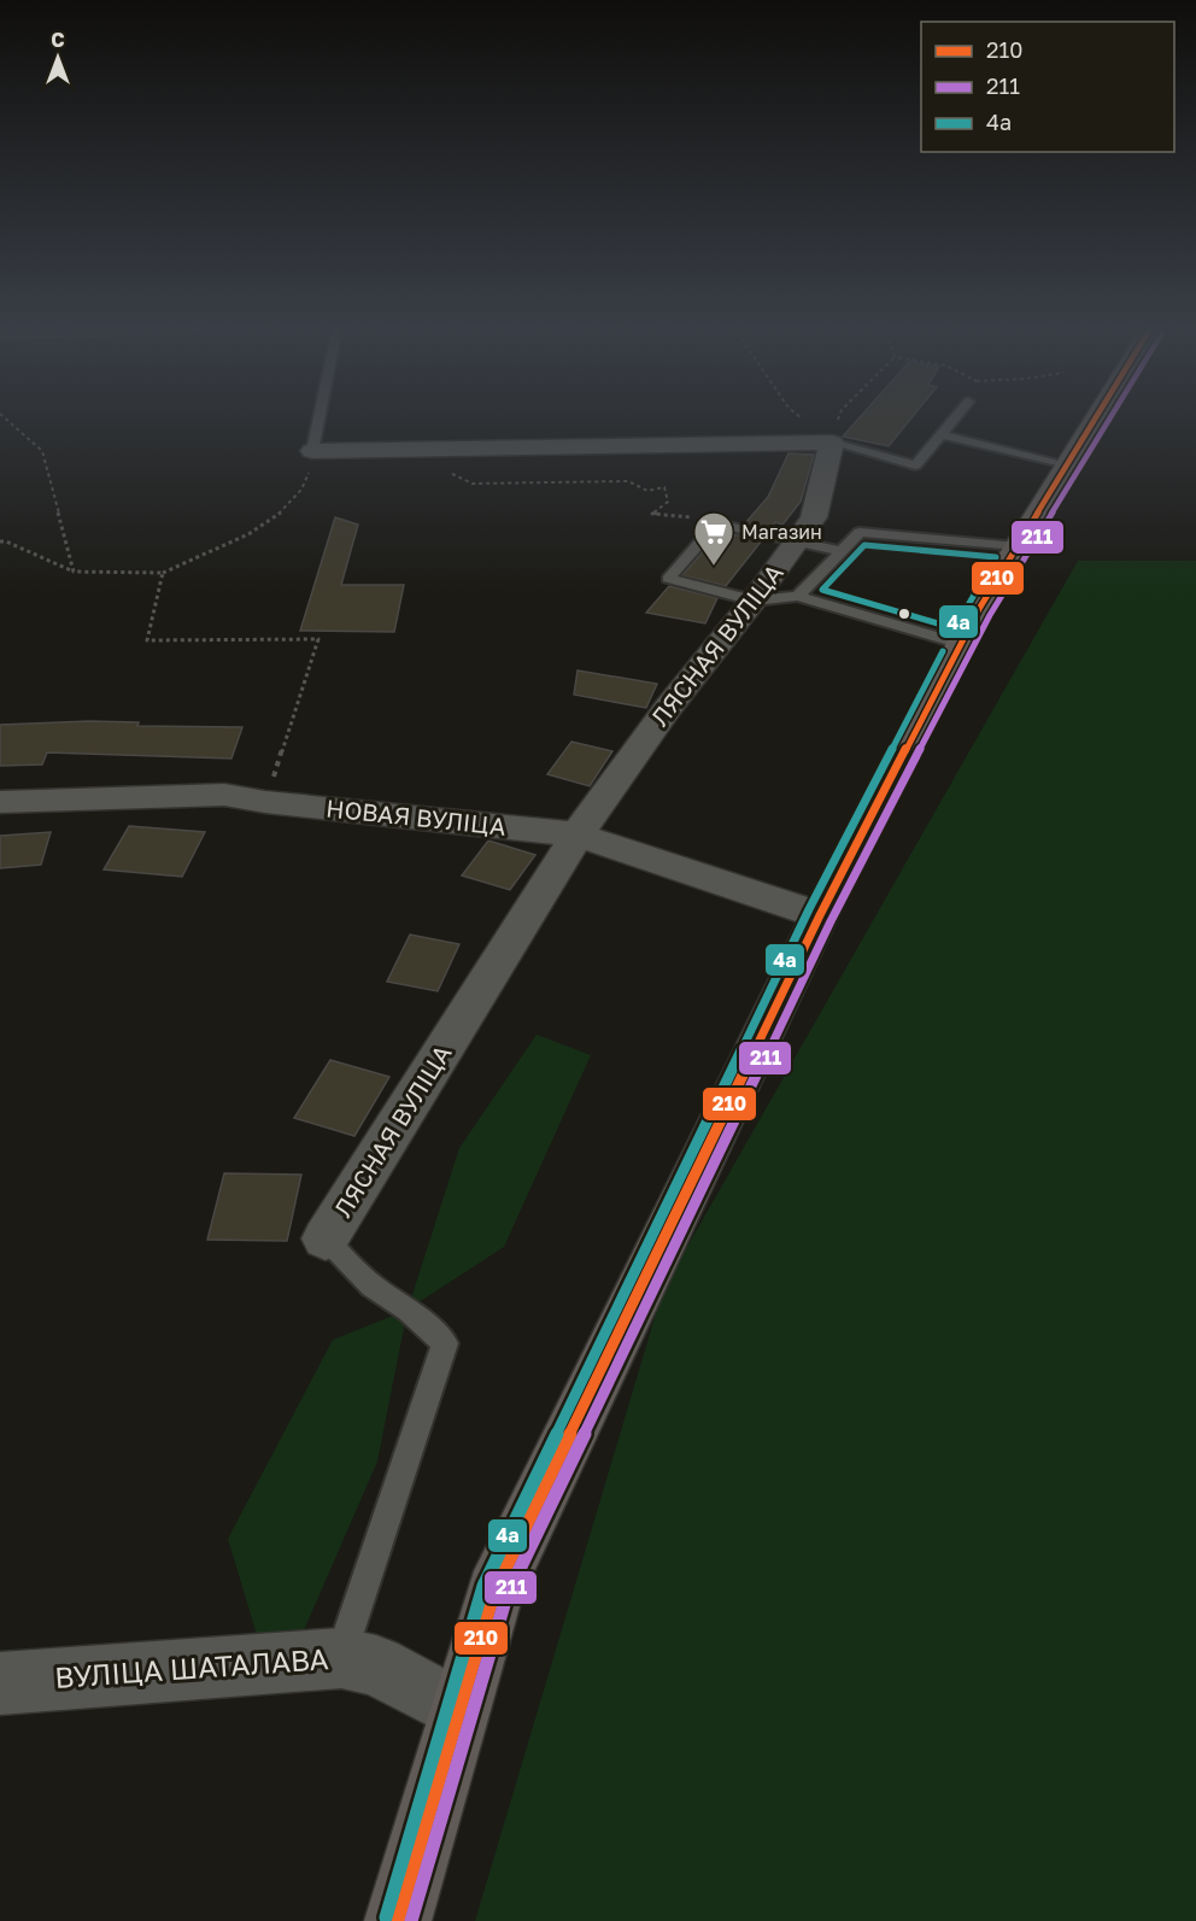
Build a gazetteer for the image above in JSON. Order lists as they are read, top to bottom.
{
  "streets": {
    "street": ["ЛЯСНАЯ ВУЛІЦА", "НОВАЯ ВУЛІЦА", "ВУЛІЦА ШАТАЛАВА"]
  },
  "crossings": [
    ["ЛЯСНАЯ ВУЛІЦА", "НОВАЯ ВУЛІЦА"]
  ],
  "places": {
    "supermarket": ["Магазин"]
  },
  "lines": ["transit line 210", "transit line 211", "transit line 4а"],
  "legend": ["210", "211", "4а"],
  "north": "top"
}
